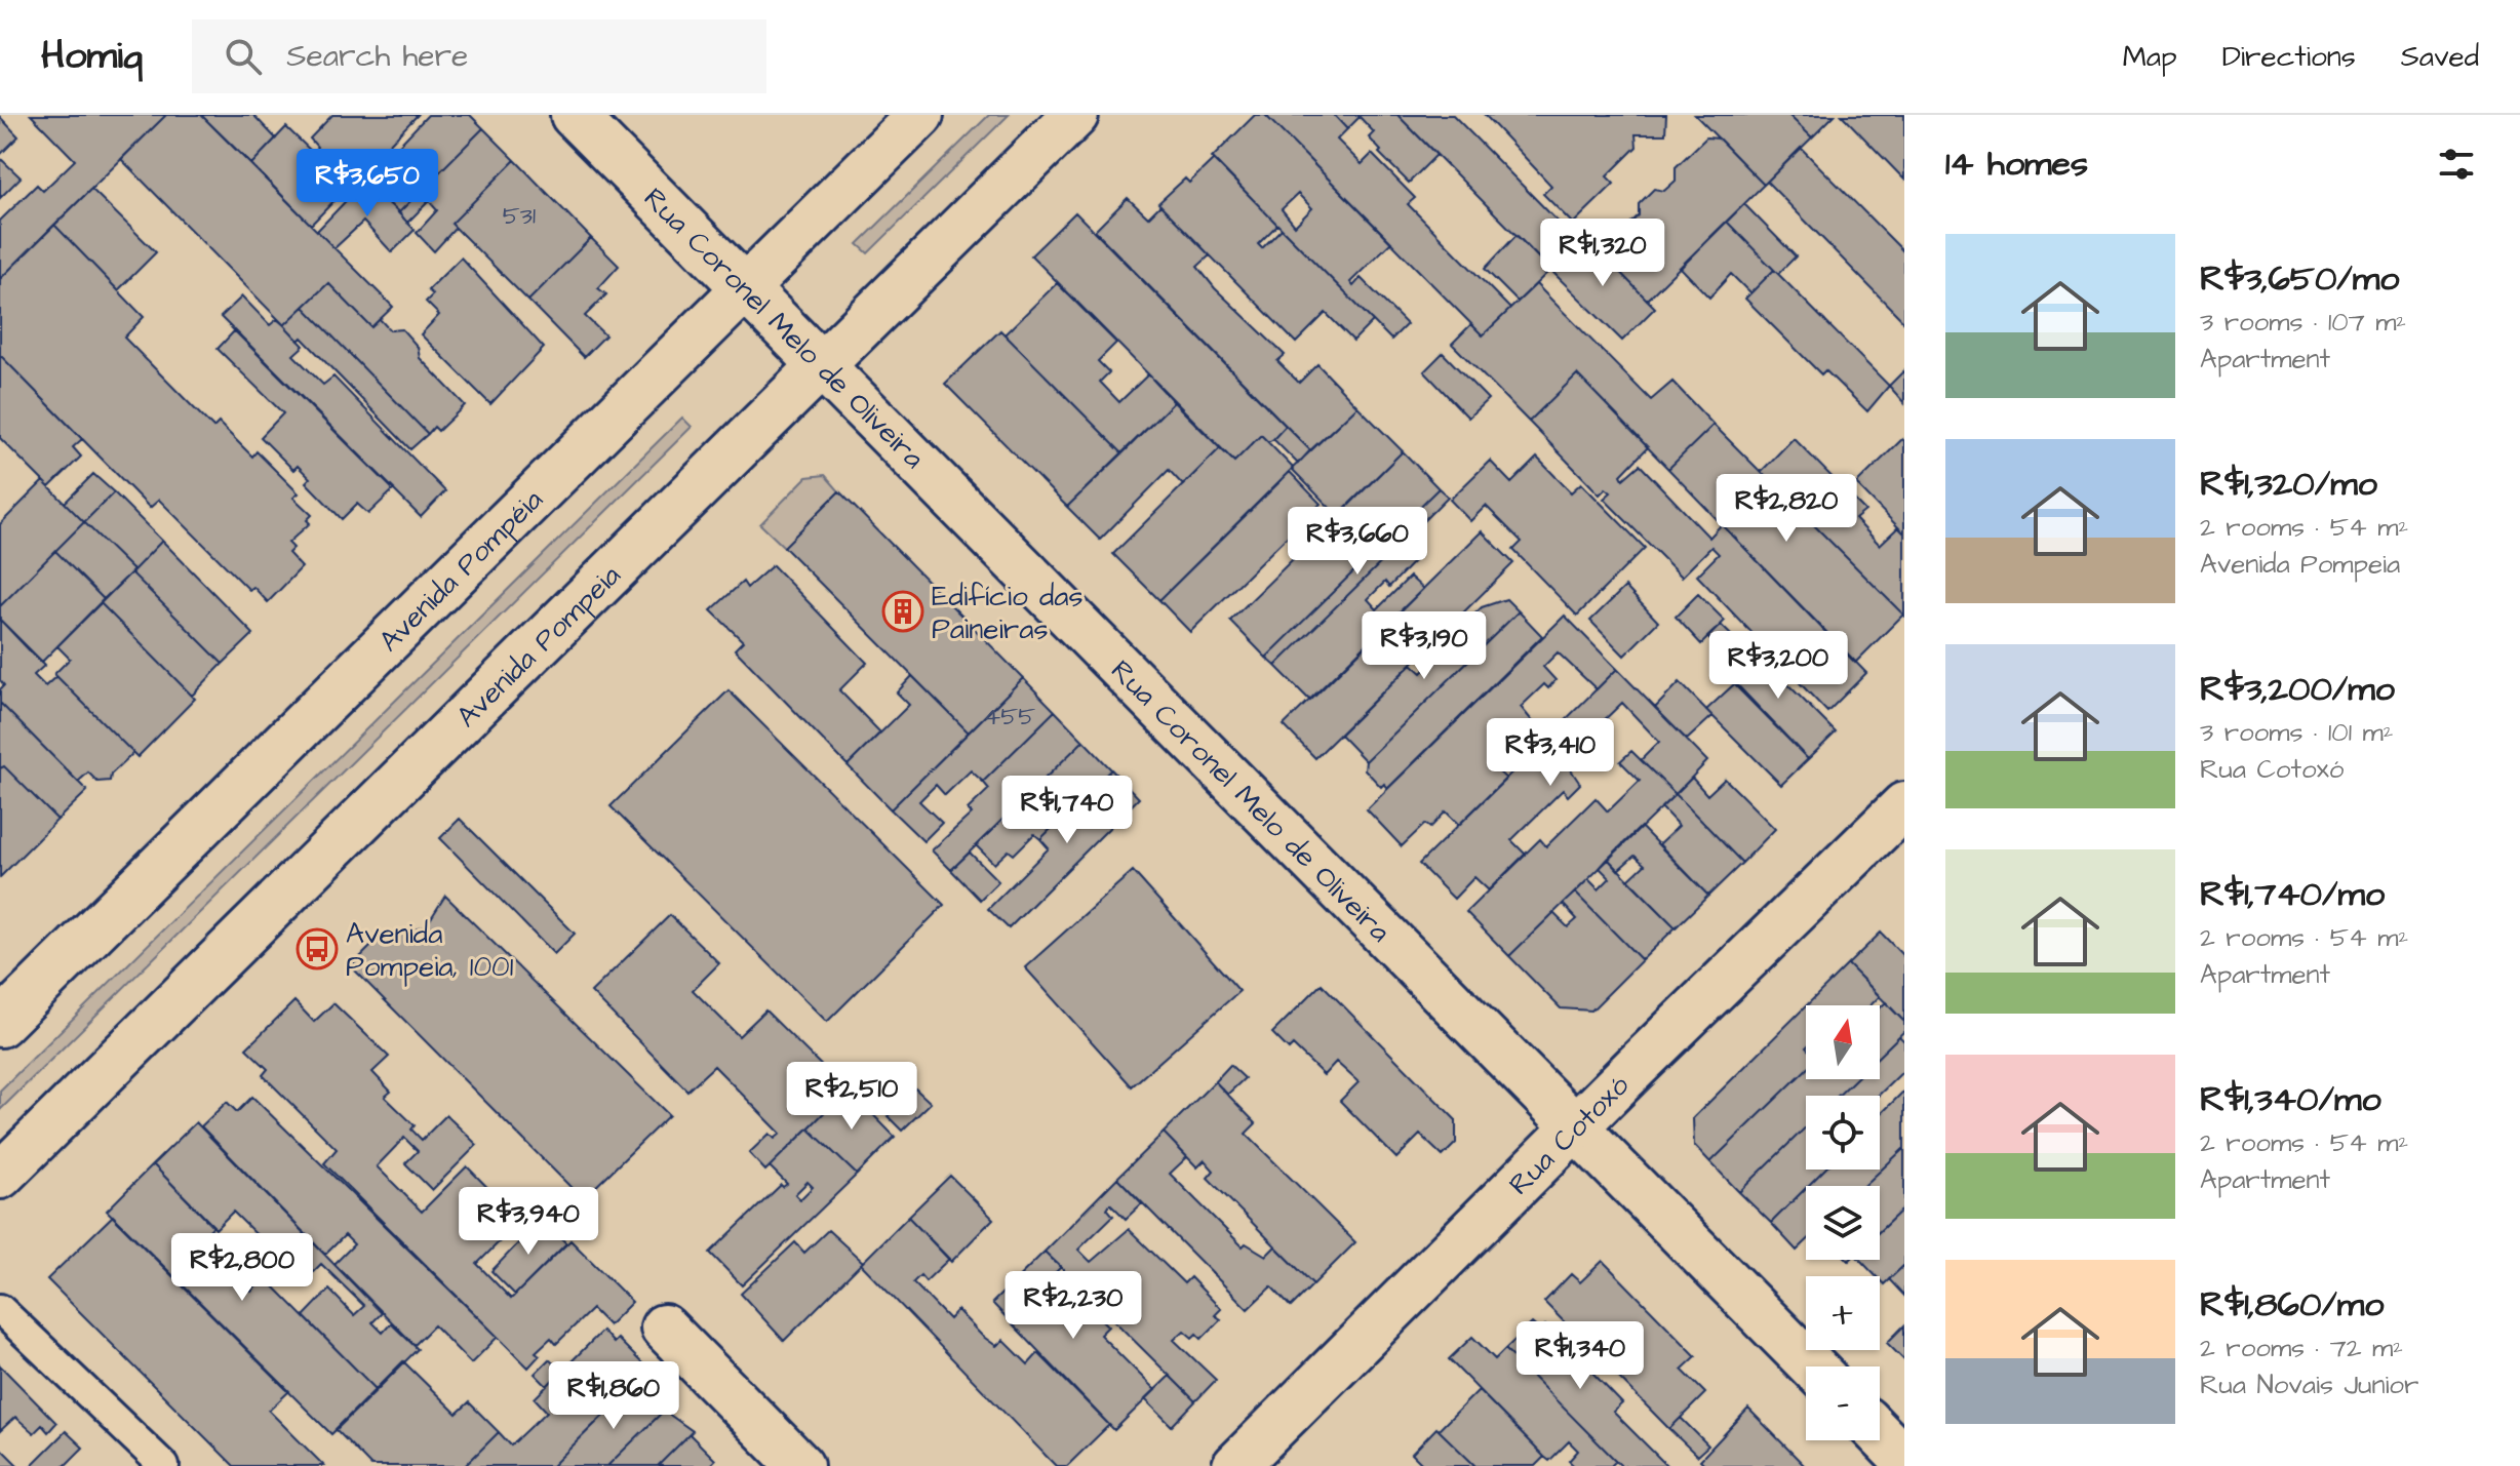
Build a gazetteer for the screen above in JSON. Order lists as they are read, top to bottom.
{
  "streets": {
    "street": [
      "Rua Coronel Melo de Oliveira",
      "Avenida Pompéia",
      "Avenida Pompeia",
      "Rua Cotoxó"
    ]
  },
  "crossings": [
    ["Rua Coronel Melo de Oliveira", "Avenida Pompéia"],
    ["Rua Coronel Melo de Oliveira", "Avenida Pompeia"],
    ["Rua Coronel Melo de Oliveira", "Rua Cotoxó"]
  ],
  "places": {
    "building": ["Edifício das Paineiras"],
    "bus stop": ["Avenida Pompeia, 1001"]
  },
  "house_numbers": ["531", "455"],
  "north": "top",
  "page": {
    "header": "Homiq",
    "search": "Search here",
    "nav": ["Map", "Directions", "Saved"],
    "heading": "14 homes",
    "price": [
      "R$3,650",
      "R$1,320",
      "R$2,820",
      "R$3,660",
      "R$3,190",
      "R$3,200",
      "R$3,410",
      "R$1,740",
      "R$2,510",
      "R$3,940",
      "R$2,800",
      "R$2,230",
      "R$1,340",
      "R$1,860"
    ],
    "list": [
      {
        "name": "R$3,650/mo",
        "note": "3 rooms · 107 m² · Apartment"
      },
      {
        "name": "R$1,320/mo",
        "note": "2 rooms · 54 m² · Avenida Pompeia"
      },
      {
        "name": "R$3,200/mo",
        "note": "3 rooms · 101 m² · Rua Cotoxó"
      },
      {
        "name": "R$1,740/mo",
        "note": "2 rooms · 54 m² · Apartment"
      },
      {
        "name": "R$1,340/mo",
        "note": "2 rooms · 54 m² · Apartment"
      },
      {
        "name": "R$1,860/mo",
        "note": "2 rooms · 72 m² · Rua Novais Junior"
      }
    ],
    "map_buttons": ["+", "−"]
  }
}
